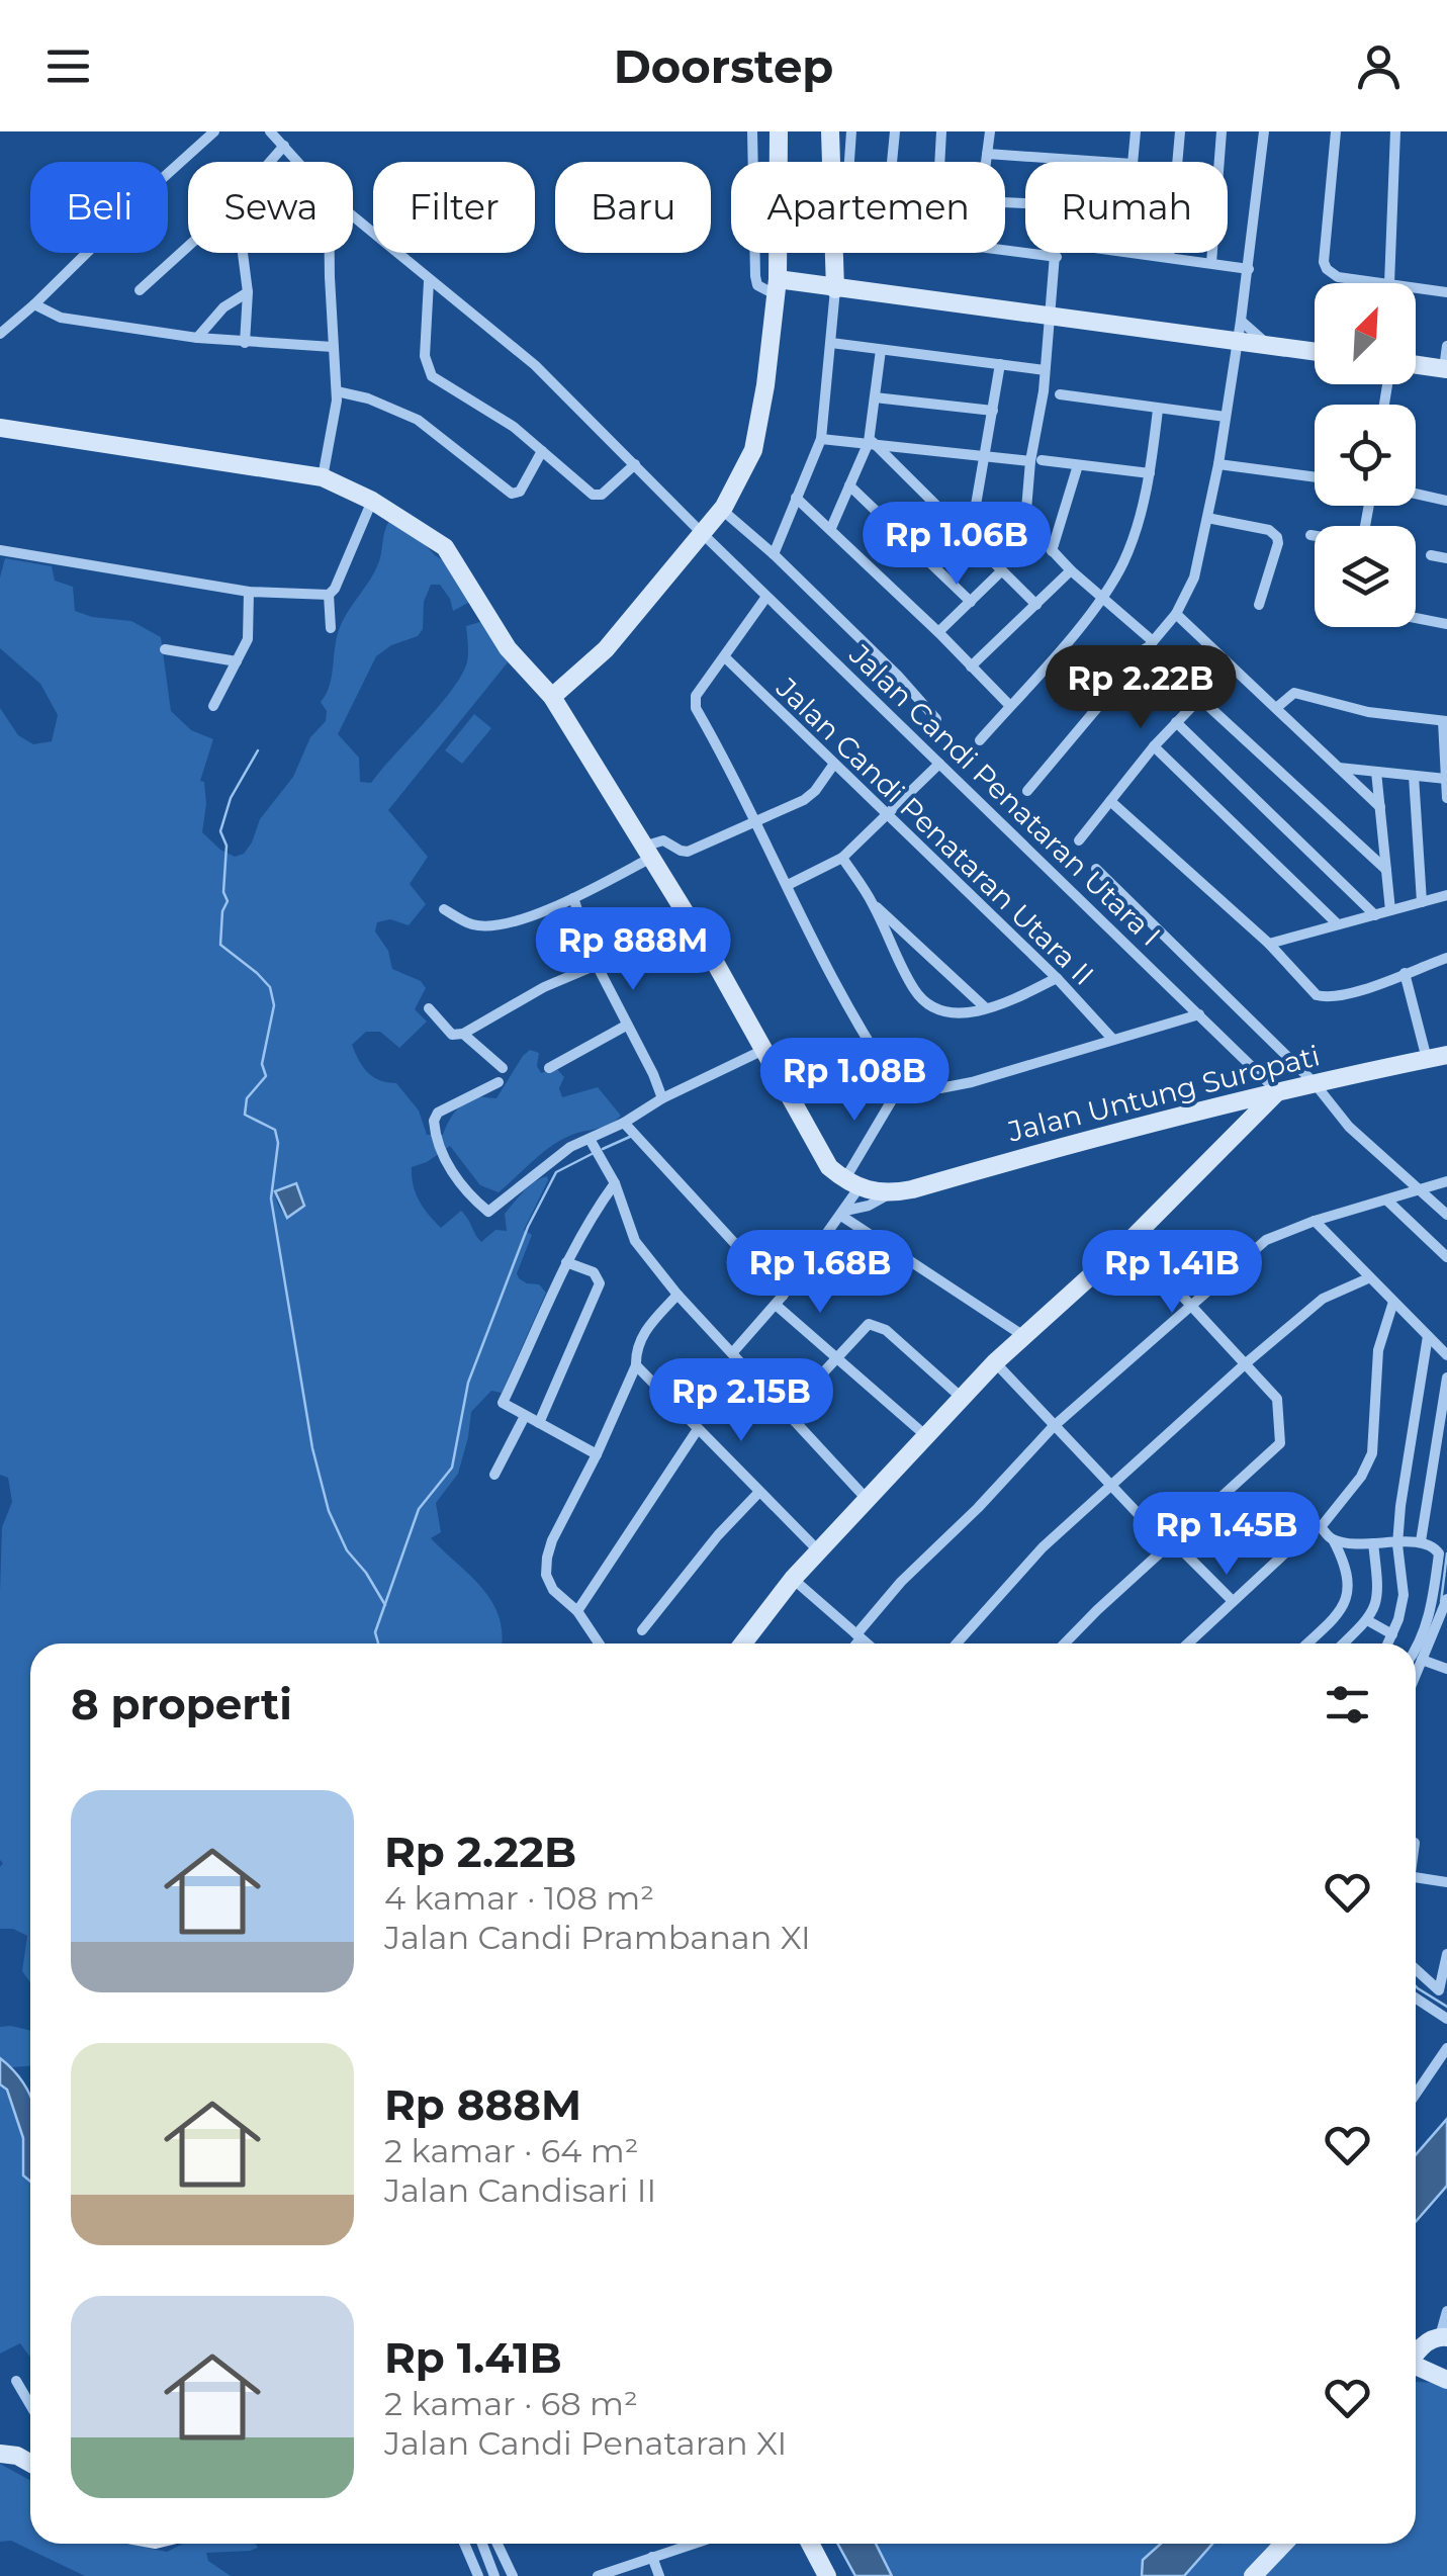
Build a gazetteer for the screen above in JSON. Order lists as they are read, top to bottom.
{
  "streets": {
    "main road": ["Jalan Untung Suropati"],
    "street": ["Jalan Candi Penataran Utara I", "Jalan Candi Penataran Utara II"]
  },
  "crossings": [
    ["Jalan Candi Penataran Utara I", "Jalan Untung Suropati"]
  ],
  "north": "top right",
  "page": {
    "header": "Doorstep",
    "chip": [
      "Beli",
      "Sewa",
      "Filter",
      "Baru",
      "Apartemen",
      "Rumah"
    ],
    "price": [
      "Rp 1.06B",
      "Rp 2.22B",
      "Rp 888M",
      "Rp 1.08B",
      "Rp 1.68B",
      "Rp 1.41B",
      "Rp 2.15B",
      "Rp 1.45B"
    ],
    "heading": "8 properti",
    "list": [
      {
        "name": "Rp 2.22B",
        "note": "4 kamar · 108 m² · Jalan Candi Prambanan XI"
      },
      {
        "name": "Rp 888M",
        "note": "2 kamar · 64 m² · Jalan Candisari II"
      },
      {
        "name": "Rp 1.41B",
        "note": "2 kamar · 68 m² · Jalan Candi Penataran XI"
      }
    ]
  }
}
